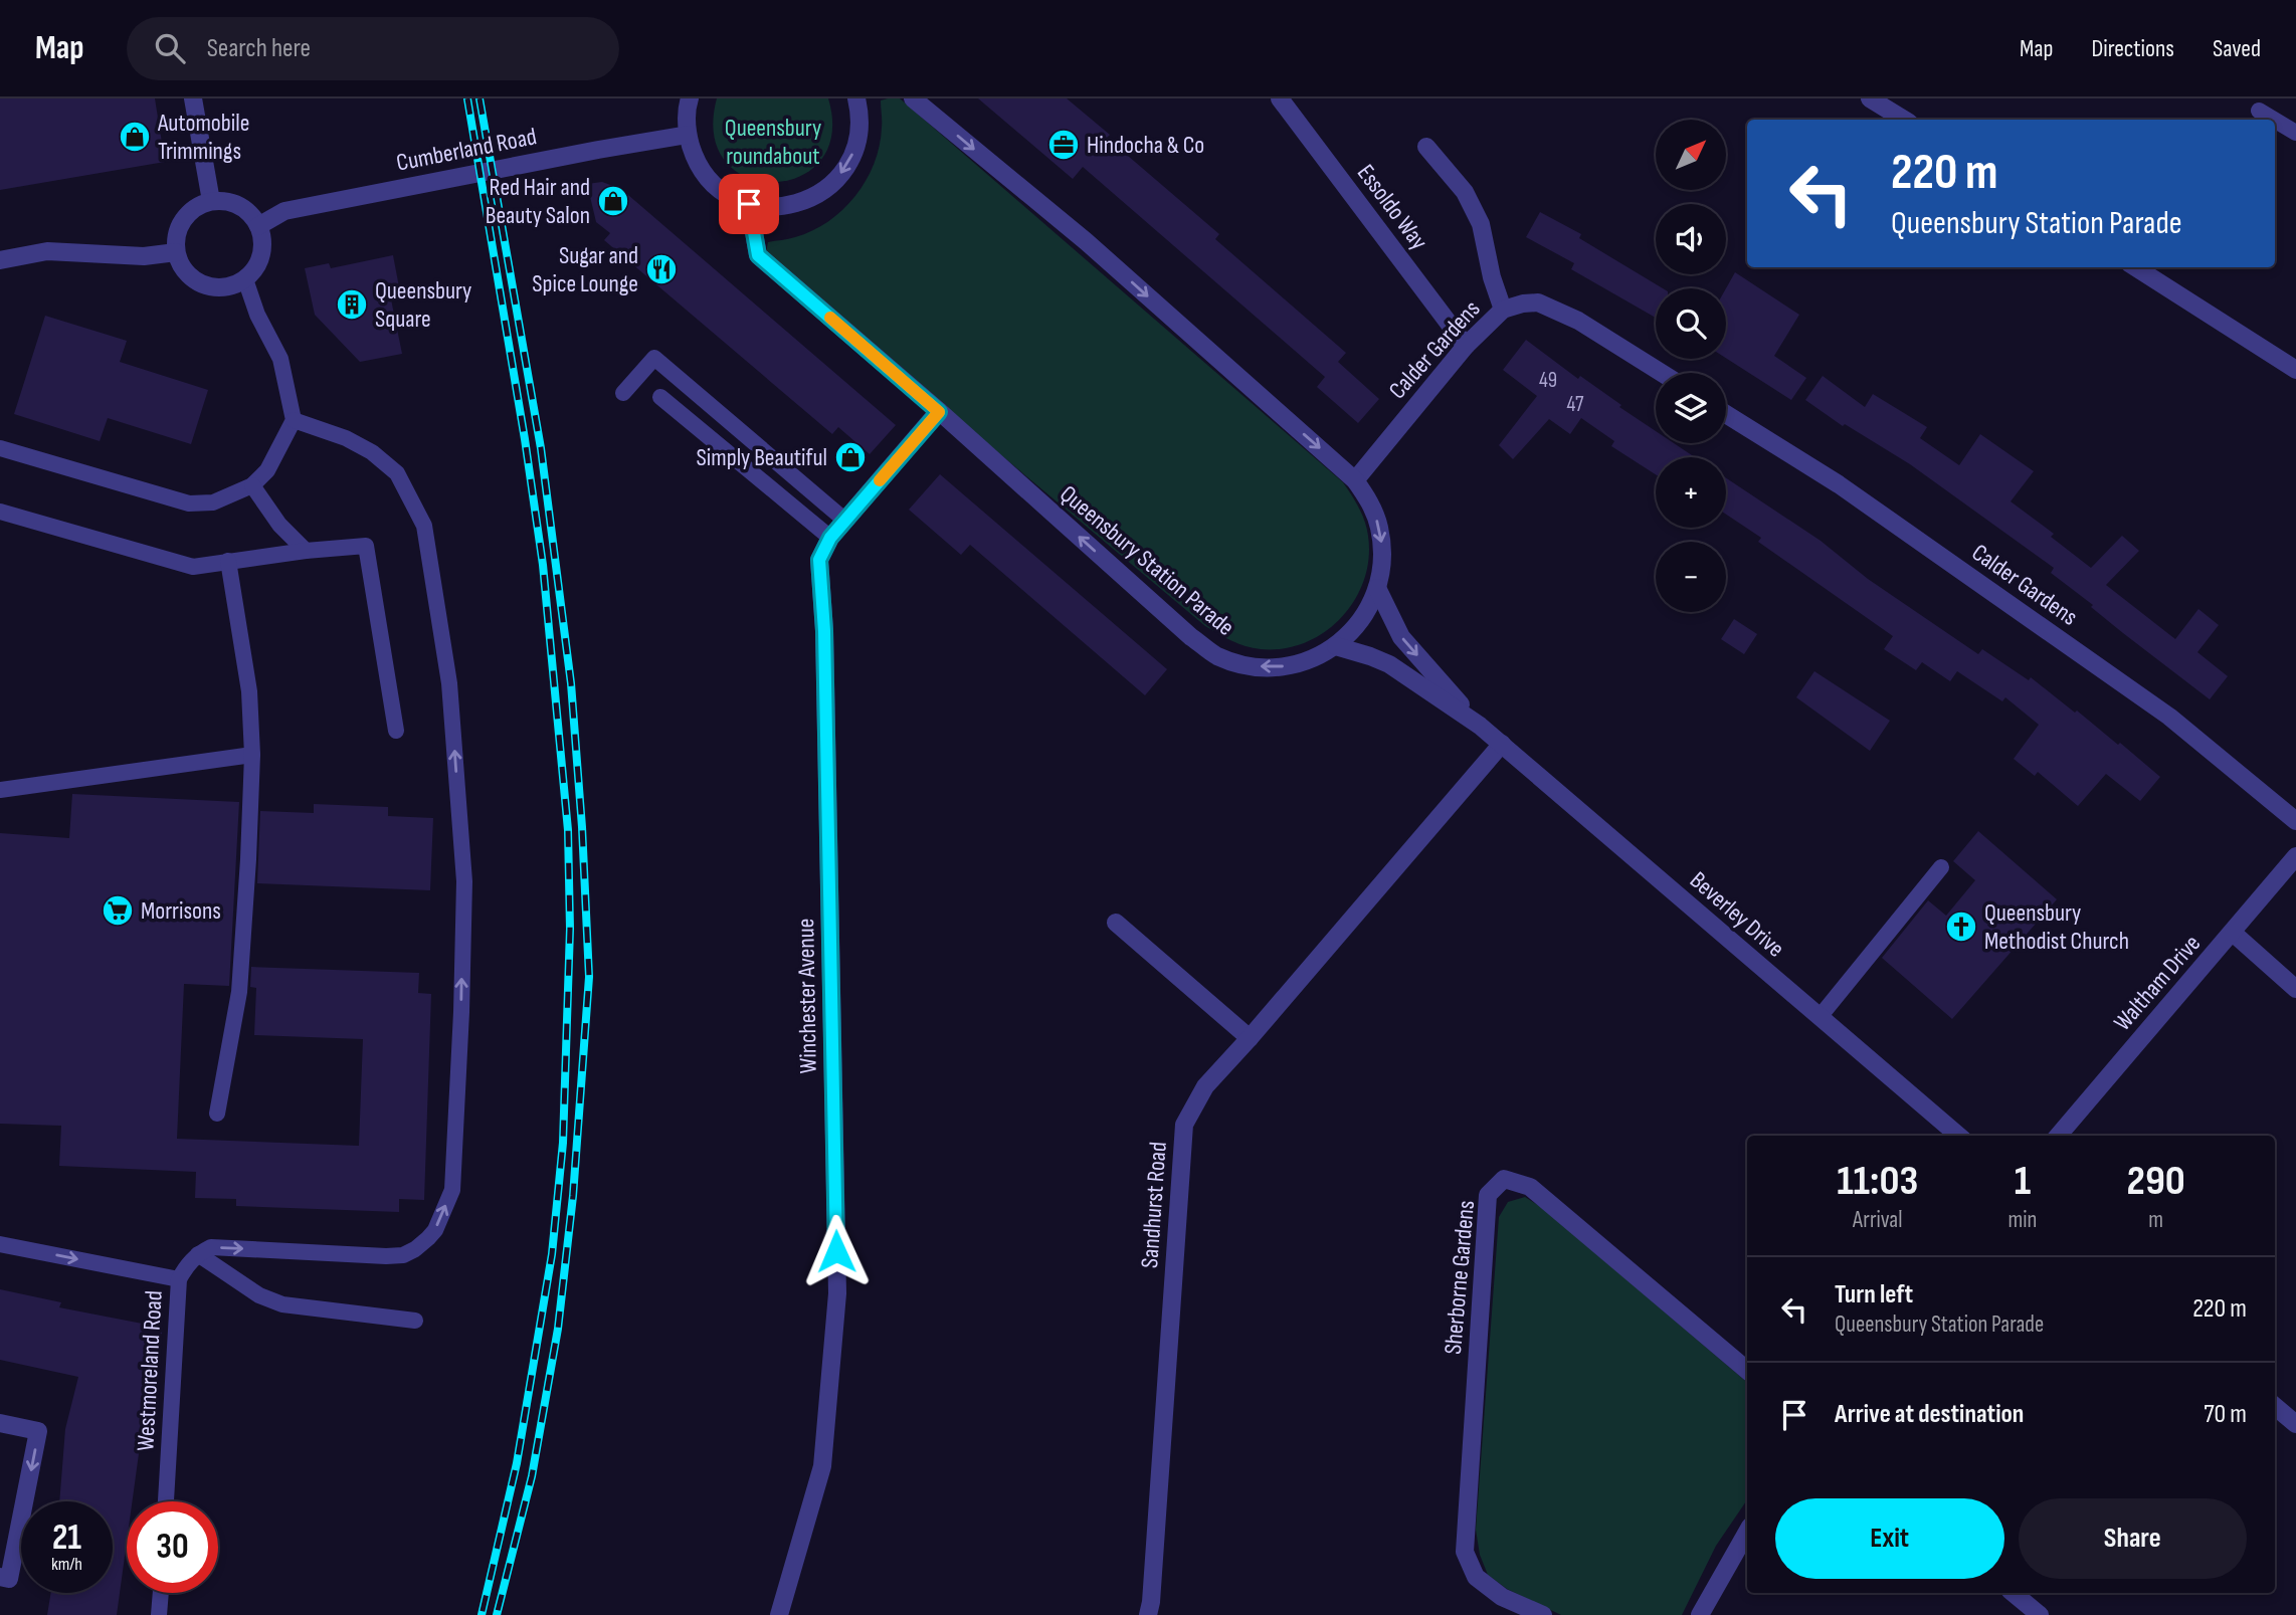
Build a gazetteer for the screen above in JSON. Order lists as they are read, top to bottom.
{
  "streets": {
    "street": [
      "Cumberland Road",
      "Essoldo Way",
      "Calder Gardens",
      "Queensbury Station Parade",
      "Beverley Drive",
      "Waltham Drive",
      "Winchester Avenue",
      "Sandhurst Road",
      "Sherborne Gardens"
    ],
    "lane": ["Westmoreland Road"]
  },
  "crossings": [
    ["Essoldo Way", "Calder Gardens"],
    ["Calder Gardens", "Queensbury Station Parade"],
    ["Queensbury Station Parade", "Beverley Drive"],
    ["Queensbury Station Parade", "Winchester Avenue"],
    ["Beverley Drive", "Sandhurst Road"]
  ],
  "one_way": ["Westmoreland Road"],
  "parks": ["Queensbury roundabout"],
  "places": {
    "shop": ["Automobile Trimmings", "Red Hair and Beauty Salon", "Simply Beautiful"],
    "office": ["Hindocha & Co"],
    "restaurant": ["Sugar and Spice Lounge"],
    "building": ["Queensbury Square"],
    "supermarket": ["Morrisons"],
    "church": ["Queensbury Methodist Church"]
  },
  "house_numbers": ["49", "47"],
  "north": "top right",
  "page": {
    "header": "Map",
    "search": "Search here",
    "nav": ["Map", "Directions", "Saved"],
    "map_buttons": ["+", "−"],
    "turn": ["220 m", "Queensbury Station Parade"],
    "eta": [
      "11:03",
      "Arrival",
      "1",
      "min",
      "290",
      "m"
    ],
    "list": [
      {
        "name": "Turn left",
        "note": "Queensbury Station Parade",
        "value": "220 m"
      },
      {
        "name": "Arrive at destination",
        "value": "70 m"
      }
    ],
    "buttons": ["Exit", "Share"],
    "speed": "21 km/h",
    "limit": "30"
  }
}
